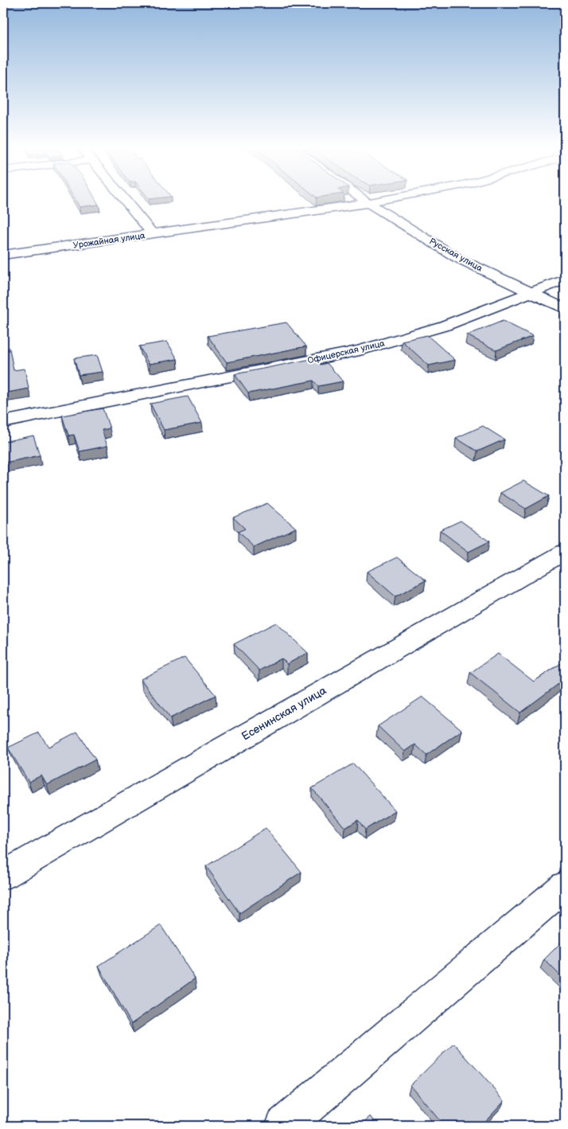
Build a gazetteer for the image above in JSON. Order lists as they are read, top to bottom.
{
  "streets": {
    "street": [
      "Урожайная улица",
      "Русская улица",
      "Офицерская улица",
      "Есенинская улица"
    ]
  },
  "crossings": [
    ["Урожайная улица", "Русская улица"],
    ["Русская улица", "Офицерская улица"]
  ]
}
